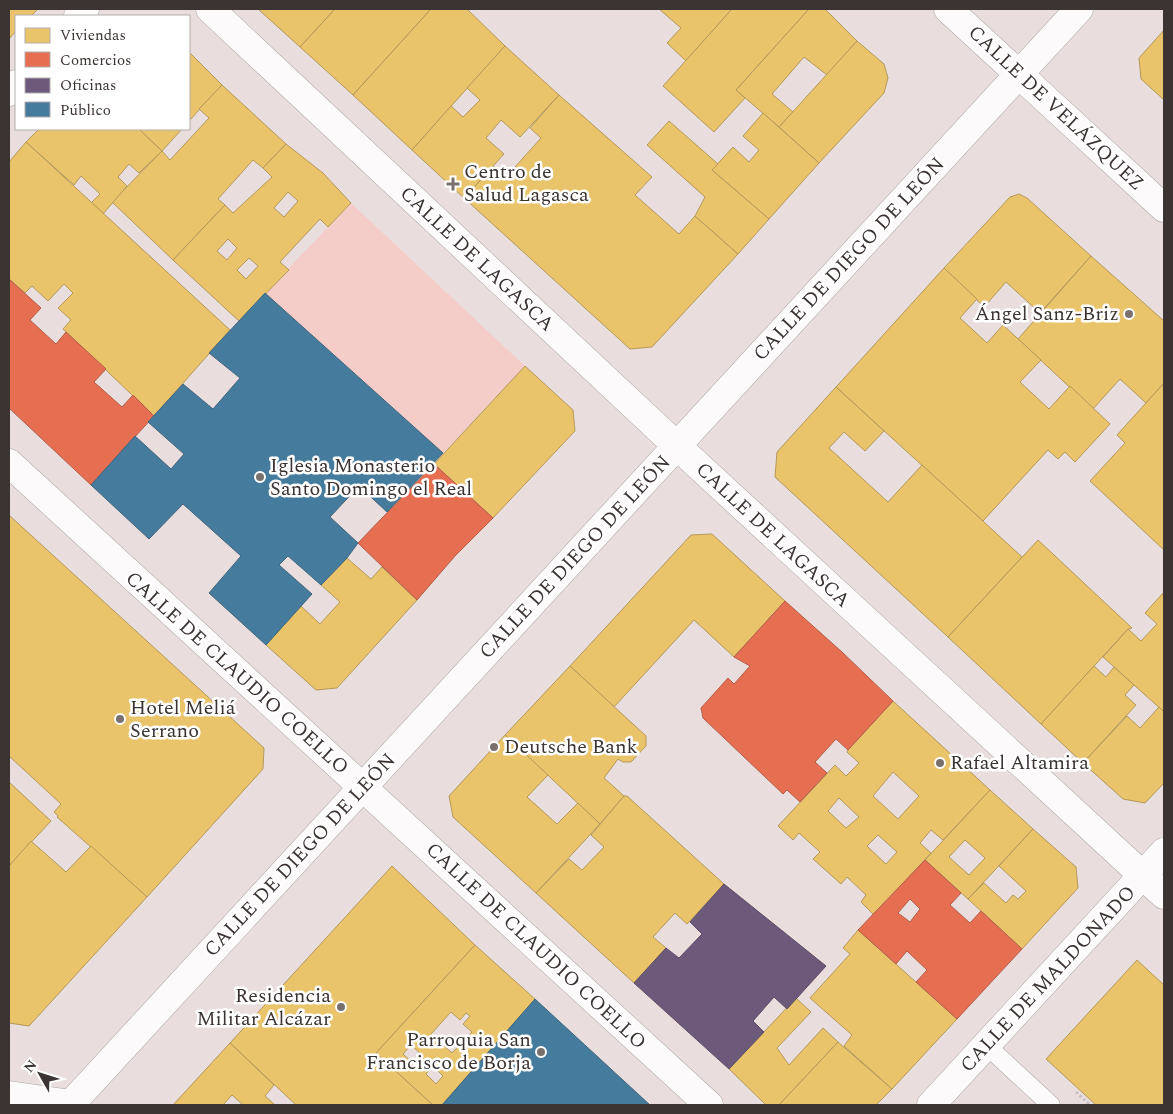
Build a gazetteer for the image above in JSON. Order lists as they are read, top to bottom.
{
  "streets": {
    "street": [
      "CALLE DE VELÁZQUEZ",
      "CALLE DE LAGASCA",
      "CALLE DE DIEGO DE LEÓN",
      "CALLE DE CLAUDIO COELLO",
      "CALLE DE MALDONADO"
    ]
  },
  "crossings": [
    ["CALLE DE VELÁZQUEZ", "CALLE DE DIEGO DE LEÓN"],
    ["CALLE DE LAGASCA", "CALLE DE DIEGO DE LEÓN"],
    ["CALLE DE LAGASCA", "CALLE DE MALDONADO"],
    ["CALLE DE DIEGO DE LEÓN", "CALLE DE CLAUDIO COELLO"]
  ],
  "places": {
    "health": ["Centro de Salud Lagasca"],
    "other": [
      "Ángel Sanz-Briz",
      "Iglesia Monasterio Santo Domingo el Real",
      "Hotel Meliá Serrano",
      "Deutsche Bank",
      "Rafael Altamira",
      "Residencia Militar Alcázar",
      "Parroquia San Francisco de Borja"
    ]
  },
  "legend": [
    "Viviendas",
    "Comercios",
    "Oficinas",
    "Público"
  ],
  "north": "top left"
}
